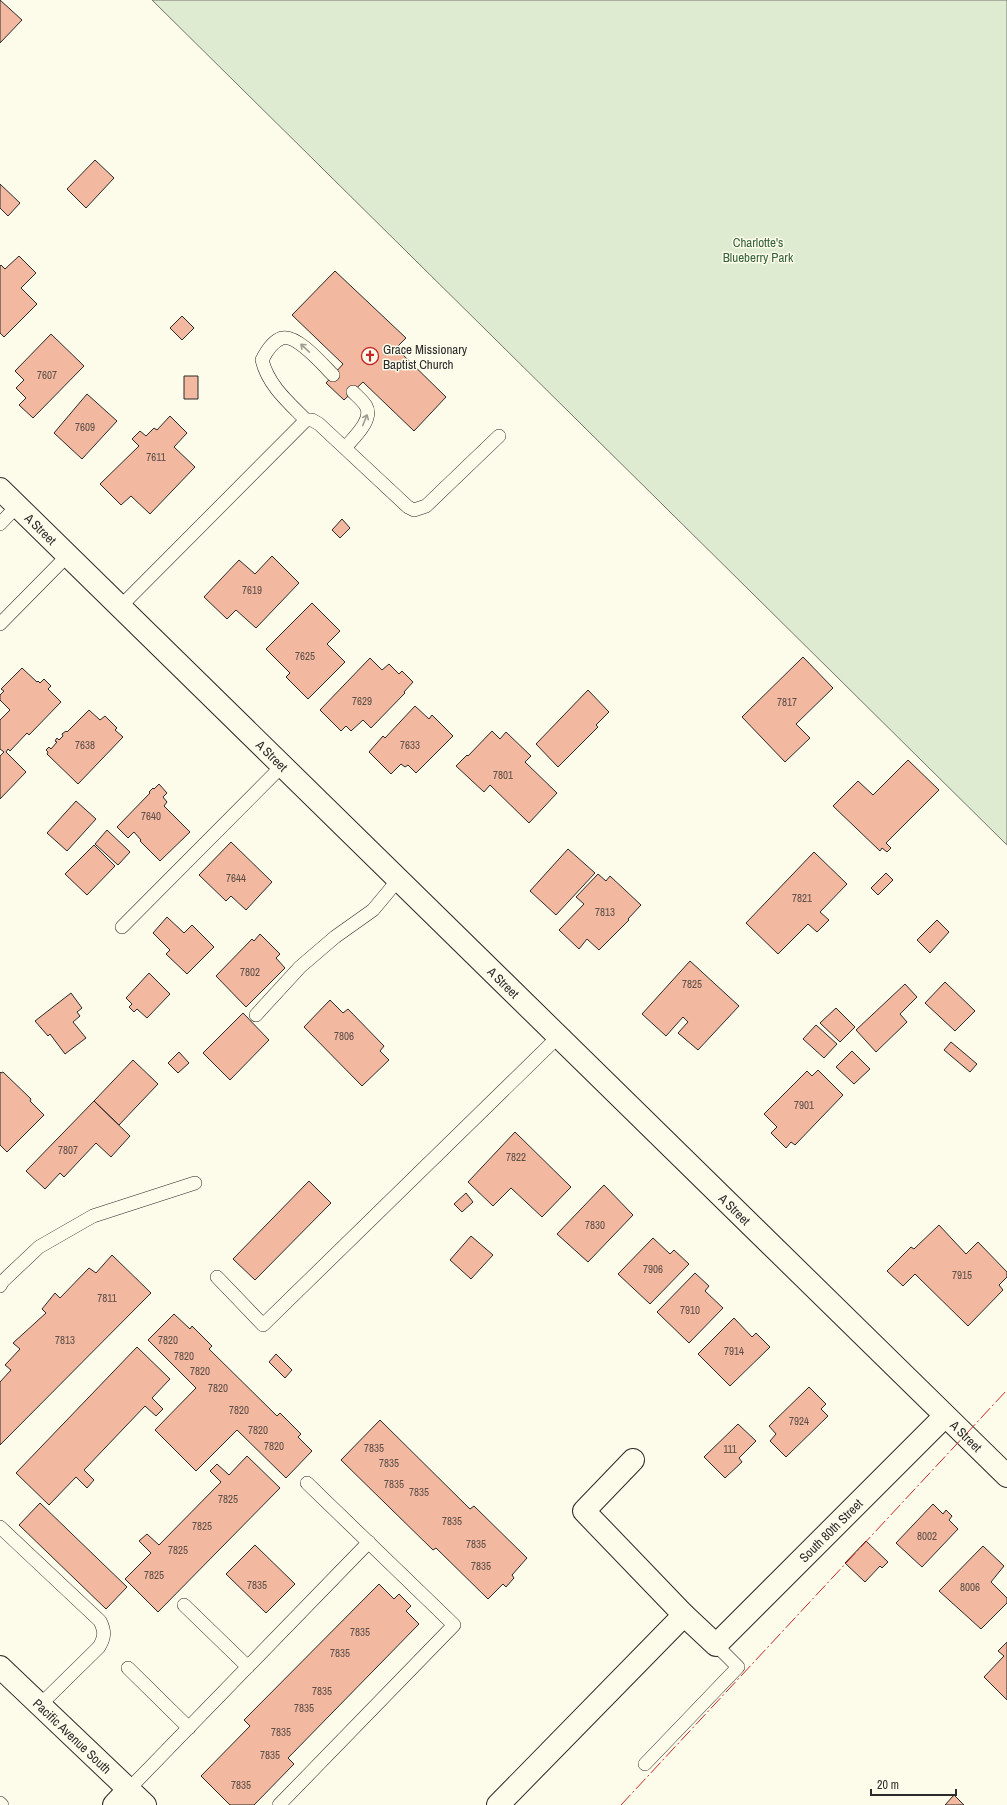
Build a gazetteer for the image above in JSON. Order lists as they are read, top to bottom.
{
  "streets": {
    "street": ["A Street", "South 80th Street", "Pacific Avenue South"]
  },
  "crossings": [
    ["A Street", "South 80th Street"]
  ],
  "parks": ["Charlotte's Blueberry Park"],
  "places": {
    "church": ["Grace Missionary Baptist Church"]
  },
  "house_numbers": [
    "7607",
    "7609",
    "7611",
    "7619",
    "7625",
    "7629",
    "7817",
    "7638",
    "7633",
    "7801",
    "7640",
    "7644",
    "7821",
    "7813",
    "7802",
    "7825",
    "7806",
    "7901",
    "7807",
    "7822",
    "7830",
    "7906",
    "7915",
    "7811",
    "7910",
    "7813",
    "7820",
    "7914",
    "7820",
    "7820",
    "7820",
    "7820",
    "7924",
    "7820",
    "7820",
    "7835",
    "111",
    "7835",
    "7835",
    "7835",
    "7825",
    "7835",
    "7825",
    "8002",
    "7835",
    "7825",
    "7835",
    "7825",
    "7835",
    "8006",
    "7835",
    "7835",
    "7835",
    "7835",
    "7835",
    "7835",
    "7835"
  ],
  "scale_bar": "20 m"
}
